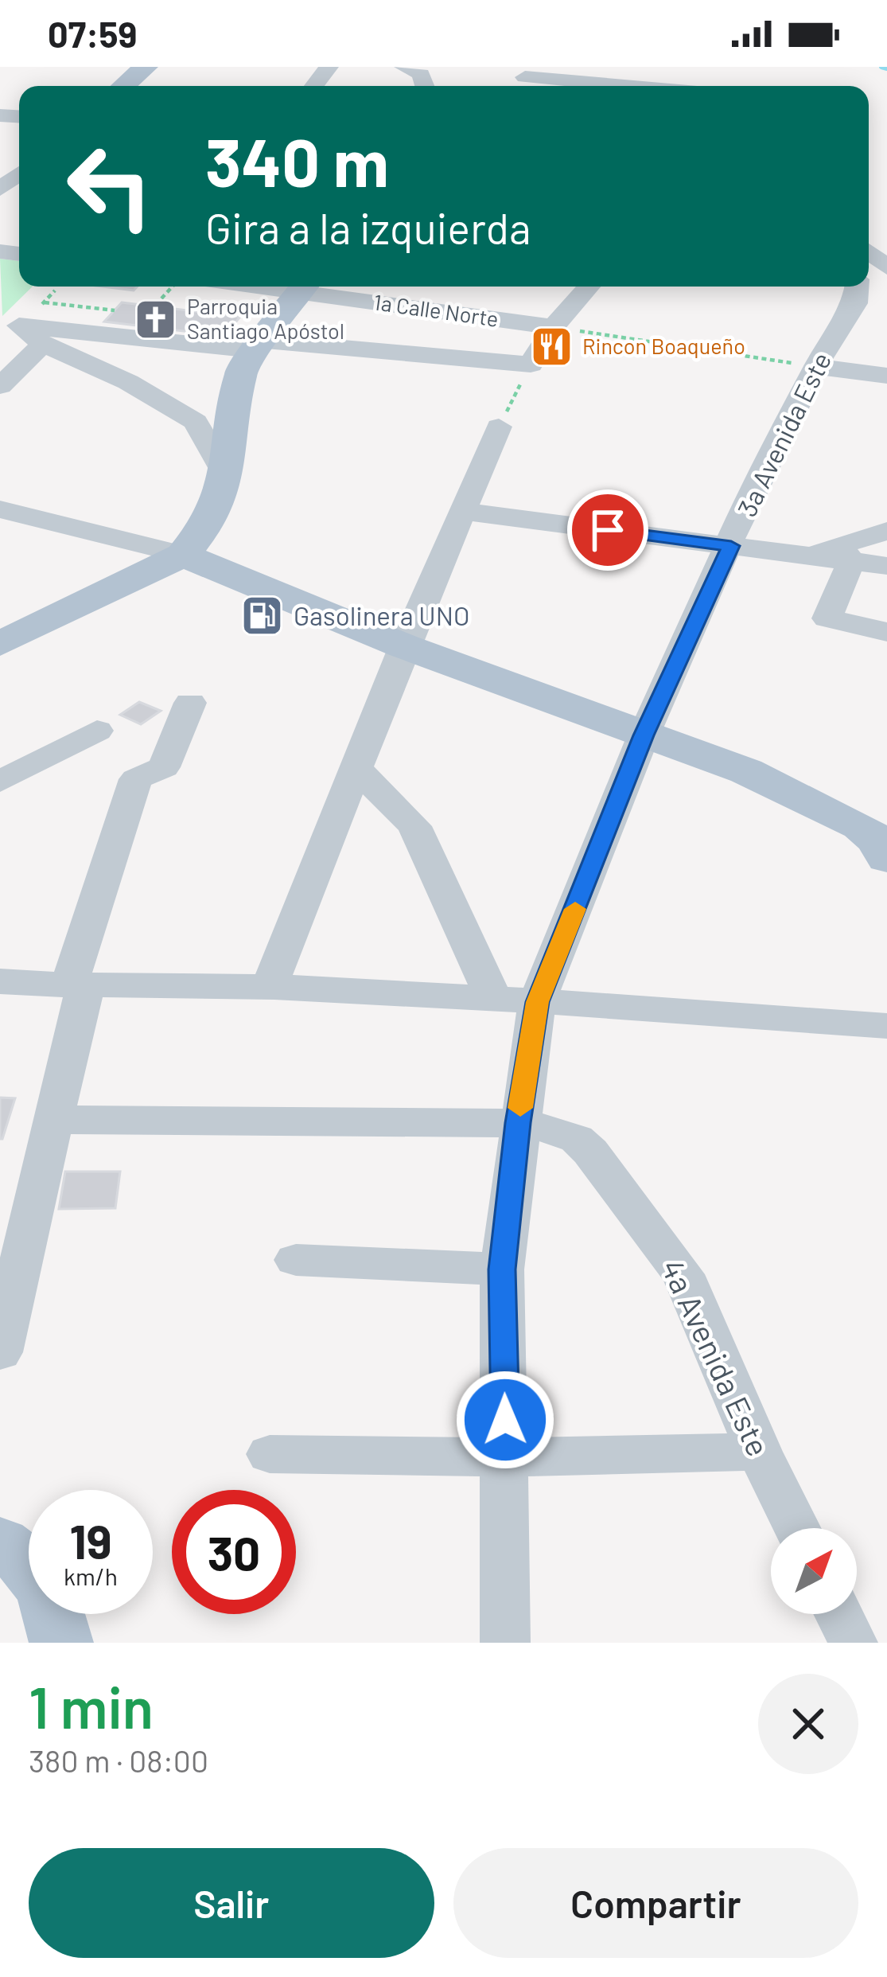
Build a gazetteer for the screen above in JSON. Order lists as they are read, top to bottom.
{
  "streets": {
    "street": ["1a Calle Norte", "3a Avenida Este", "4a Avenida Este"]
  },
  "crossings": [
    ["3a Avenida Este", "4a Avenida Este"]
  ],
  "places": {
    "church": ["Parroquia Santiago Apóstol"],
    "restaurant": ["Rincon Boaqueño"],
    "fuel station": ["Gasolinera UNO"]
  },
  "north": "top right",
  "page": {
    "status": "07:59",
    "turn": ["340 m", "Gira a la izquierda"],
    "speed": "19 km/h",
    "limit": "30",
    "heading": ["1 min", "380 m · 08:00"],
    "buttons": ["Salir", "Compartir"]
  }
}
